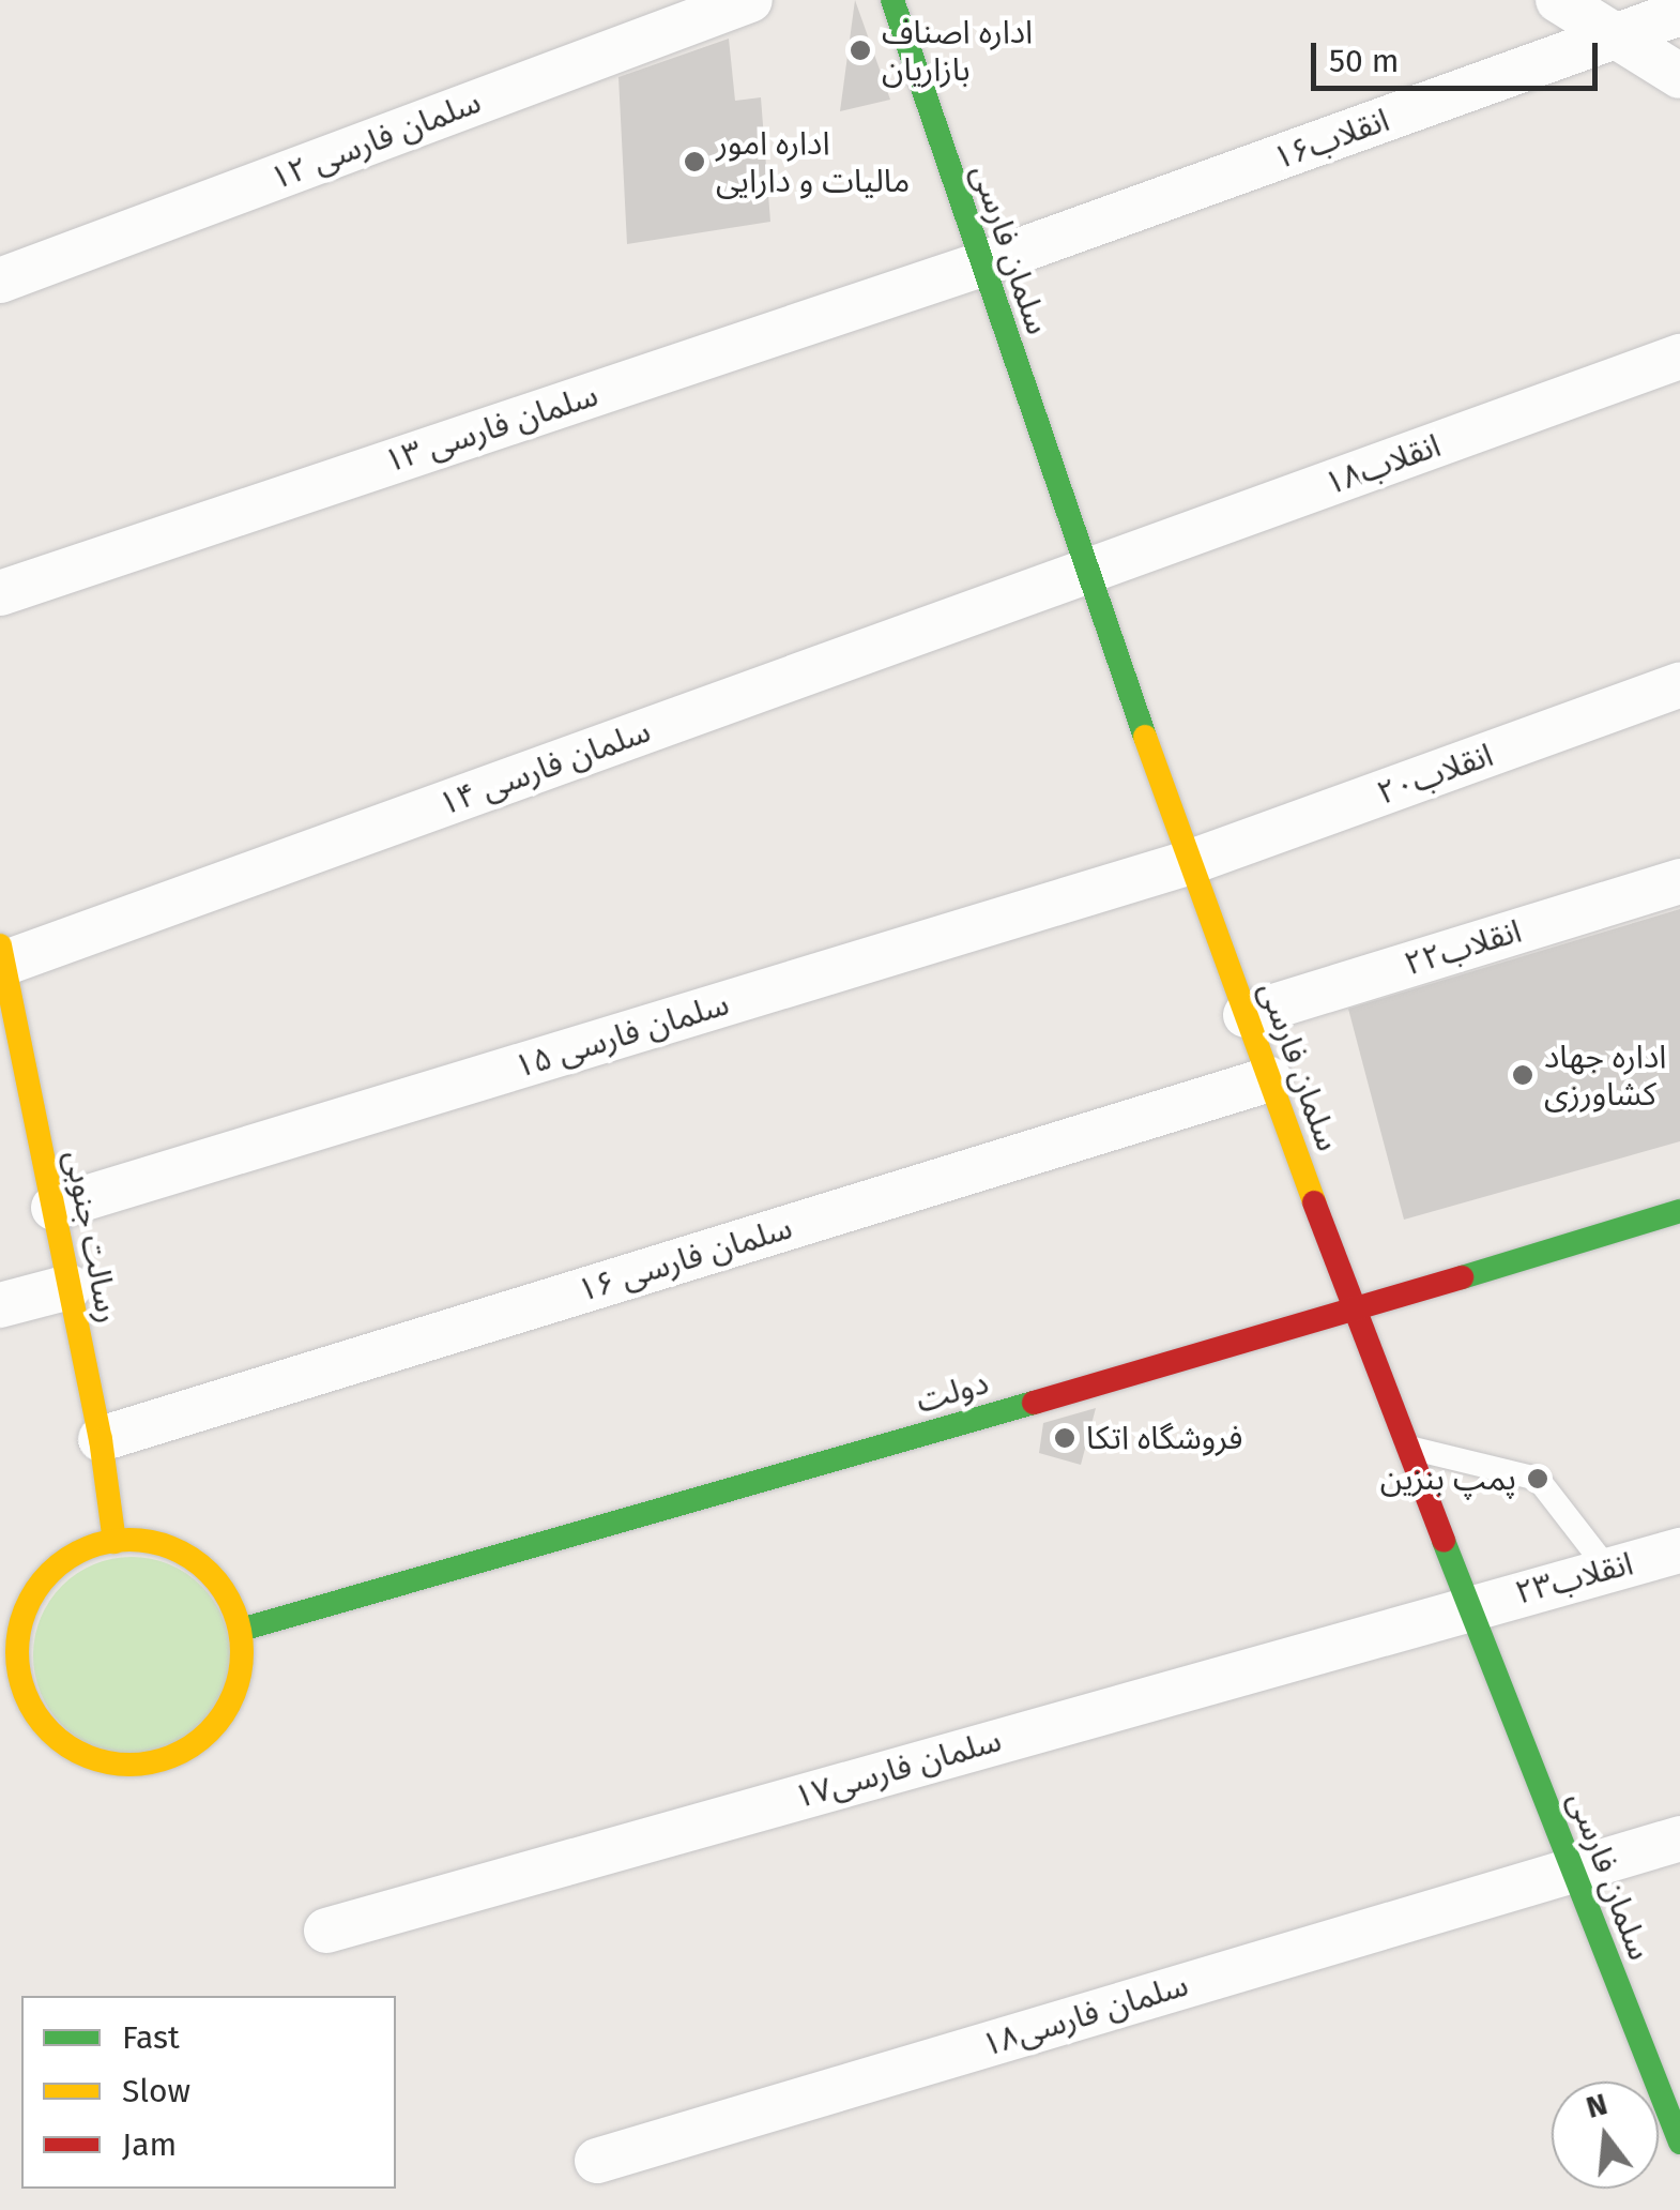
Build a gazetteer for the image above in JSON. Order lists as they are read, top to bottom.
{
  "streets": {
    "street": [
      "انقلاب۱۶",
      "سلمان فارسی ۱۲",
      "سلمان فارسی",
      "سلمان فارسی ۱۳",
      "انقلاب۱۸",
      "سلمان فارسی ۱۴",
      "انقلاب۲۰",
      "انقلاب۲۲",
      "سلمان فارسی ۱۵",
      "رسالت جنوبی",
      "سلمان فارسی ۱۶",
      "دولت",
      "انقلاب۲۳",
      "سلمان فارسی۱۷",
      "سلمان فارسی۱۸"
    ]
  },
  "crossings": [
    ["انقلاب۱۶", "سلمان فارسی"],
    ["انقلاب۱۶", "سلمان فارسی ۱۳"],
    ["سلمان فارسی", "سلمان فارسی ۱۳"],
    ["سلمان فارسی", "انقلاب۱۸"],
    ["سلمان فارسی", "سلمان فارسی ۱۴"],
    ["سلمان فارسی", "انقلاب۲۰"],
    ["سلمان فارسی", "انقلاب۲۲"],
    ["سلمان فارسی", "سلمان فارسی ۱۵"],
    ["سلمان فارسی", "سلمان فارسی ۱۶"],
    ["سلمان فارسی", "دولت"],
    ["سلمان فارسی", "انقلاب۲۳"],
    ["سلمان فارسی", "سلمان فارسی۱۷"],
    ["سلمان فارسی", "سلمان فارسی۱۸"],
    ["انقلاب۱۸", "سلمان فارسی ۱۴"],
    ["سلمان فارسی ۱۴", "رسالت جنوبی"],
    ["انقلاب۲۰", "سلمان فارسی ۱۵"],
    ["سلمان فارسی ۱۵", "رسالت جنوبی"],
    ["رسالت جنوبی", "سلمان فارسی ۱۶"],
    ["رسالت جنوبی", "دولت"],
    ["انقلاب۲۳", "سلمان فارسی۱۷"]
  ],
  "places": [
    "اداره اصناف بازاریان",
    "اداره امور مالیات و دارایی",
    "اداره جهاد کشاورزی",
    "فروشگاه اتکا",
    "پمپ بنزین"
  ],
  "legend": ["Fast", "Slow", "Jam"],
  "scale_bar": "50 m",
  "north": "top"
}
